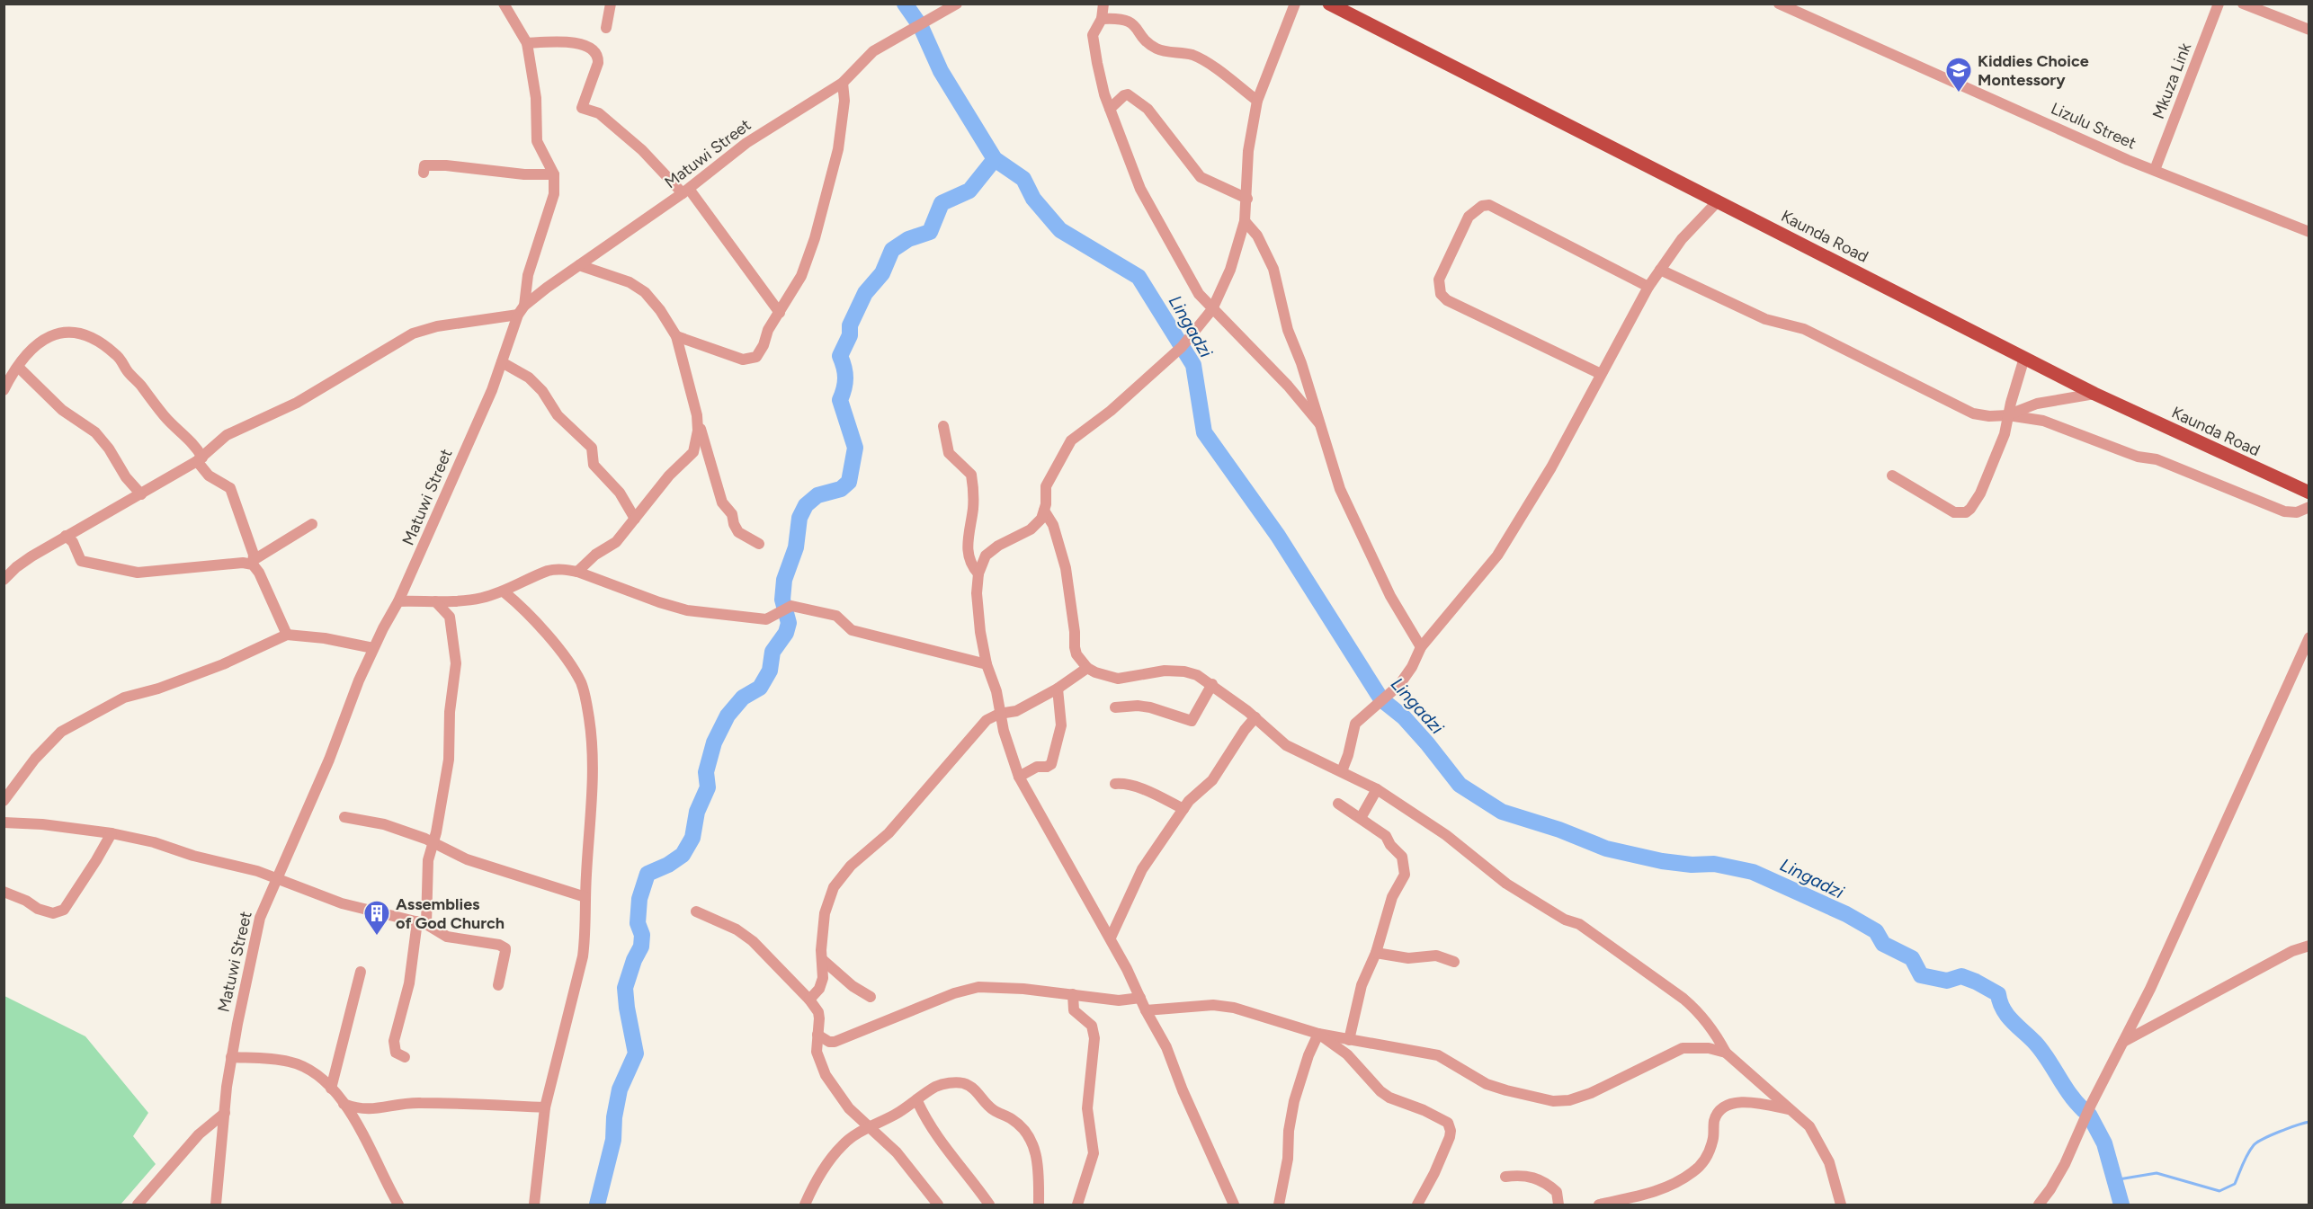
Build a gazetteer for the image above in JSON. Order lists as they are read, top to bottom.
{
  "streets": {
    "main road": ["Kaunda Road"],
    "street": ["Mkuza Link", "Lizulu Street", "Matuwi Street"]
  },
  "crossings": [
    ["Mkuza Link", "Lizulu Street"]
  ],
  "water": ["Lingadzi"],
  "places": {
    "school or university": ["Kiddies Choice Montessory"],
    "building": ["Assemblies of God Church"]
  }
}
